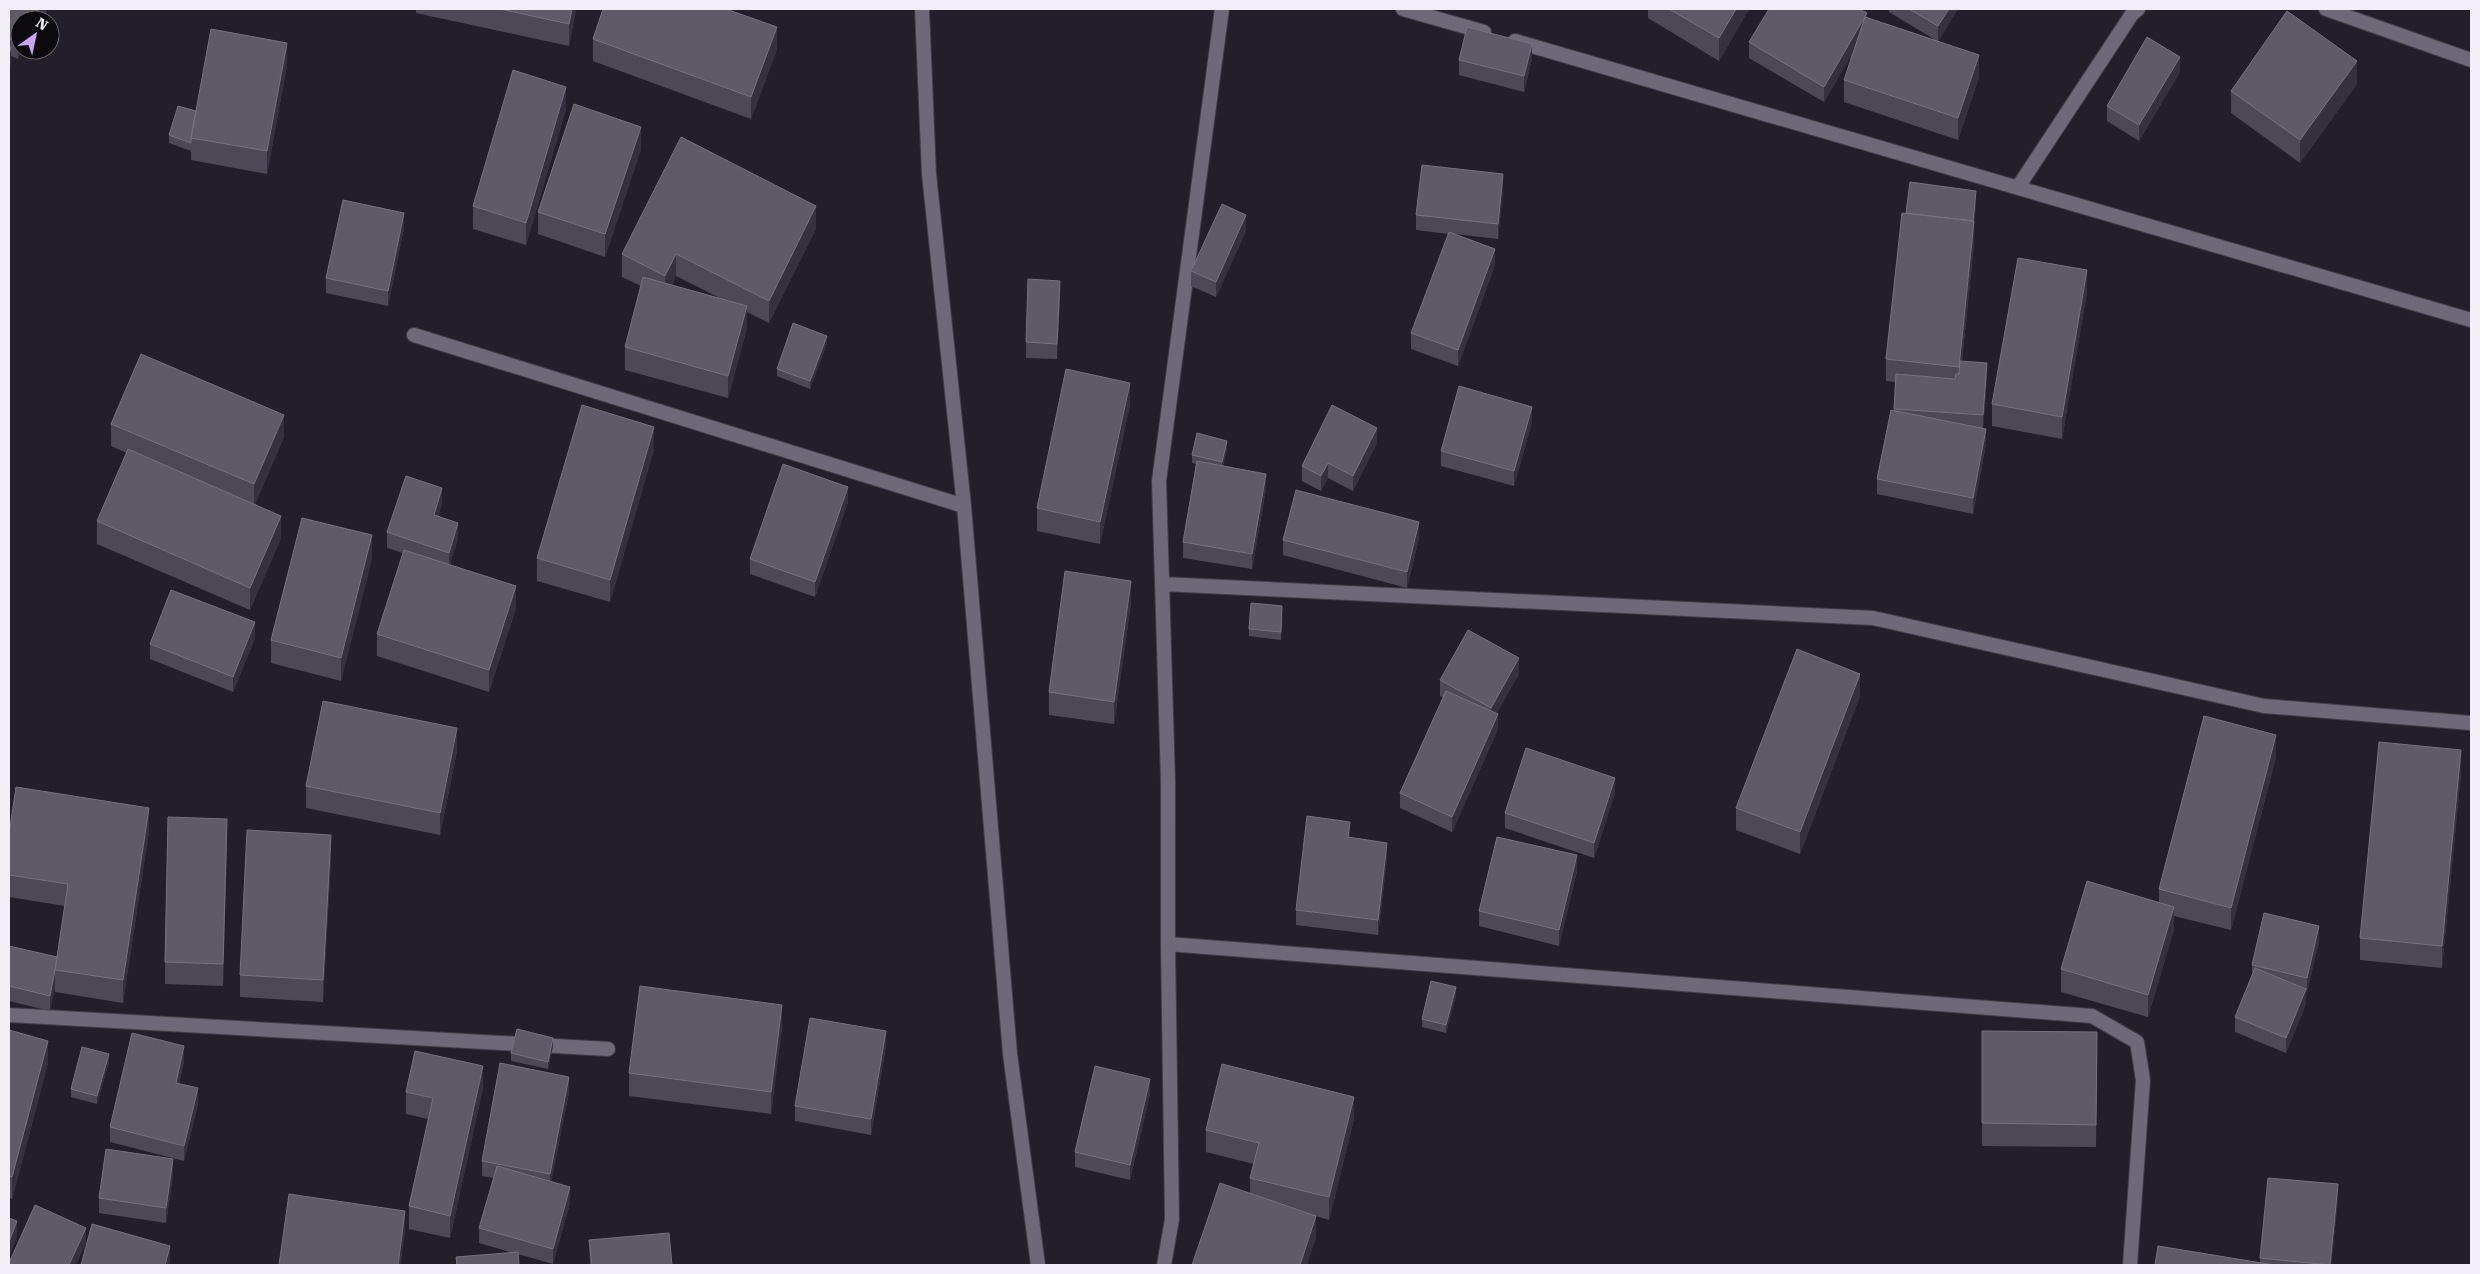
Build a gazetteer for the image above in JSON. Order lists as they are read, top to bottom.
{
  "north": "top right"
}
